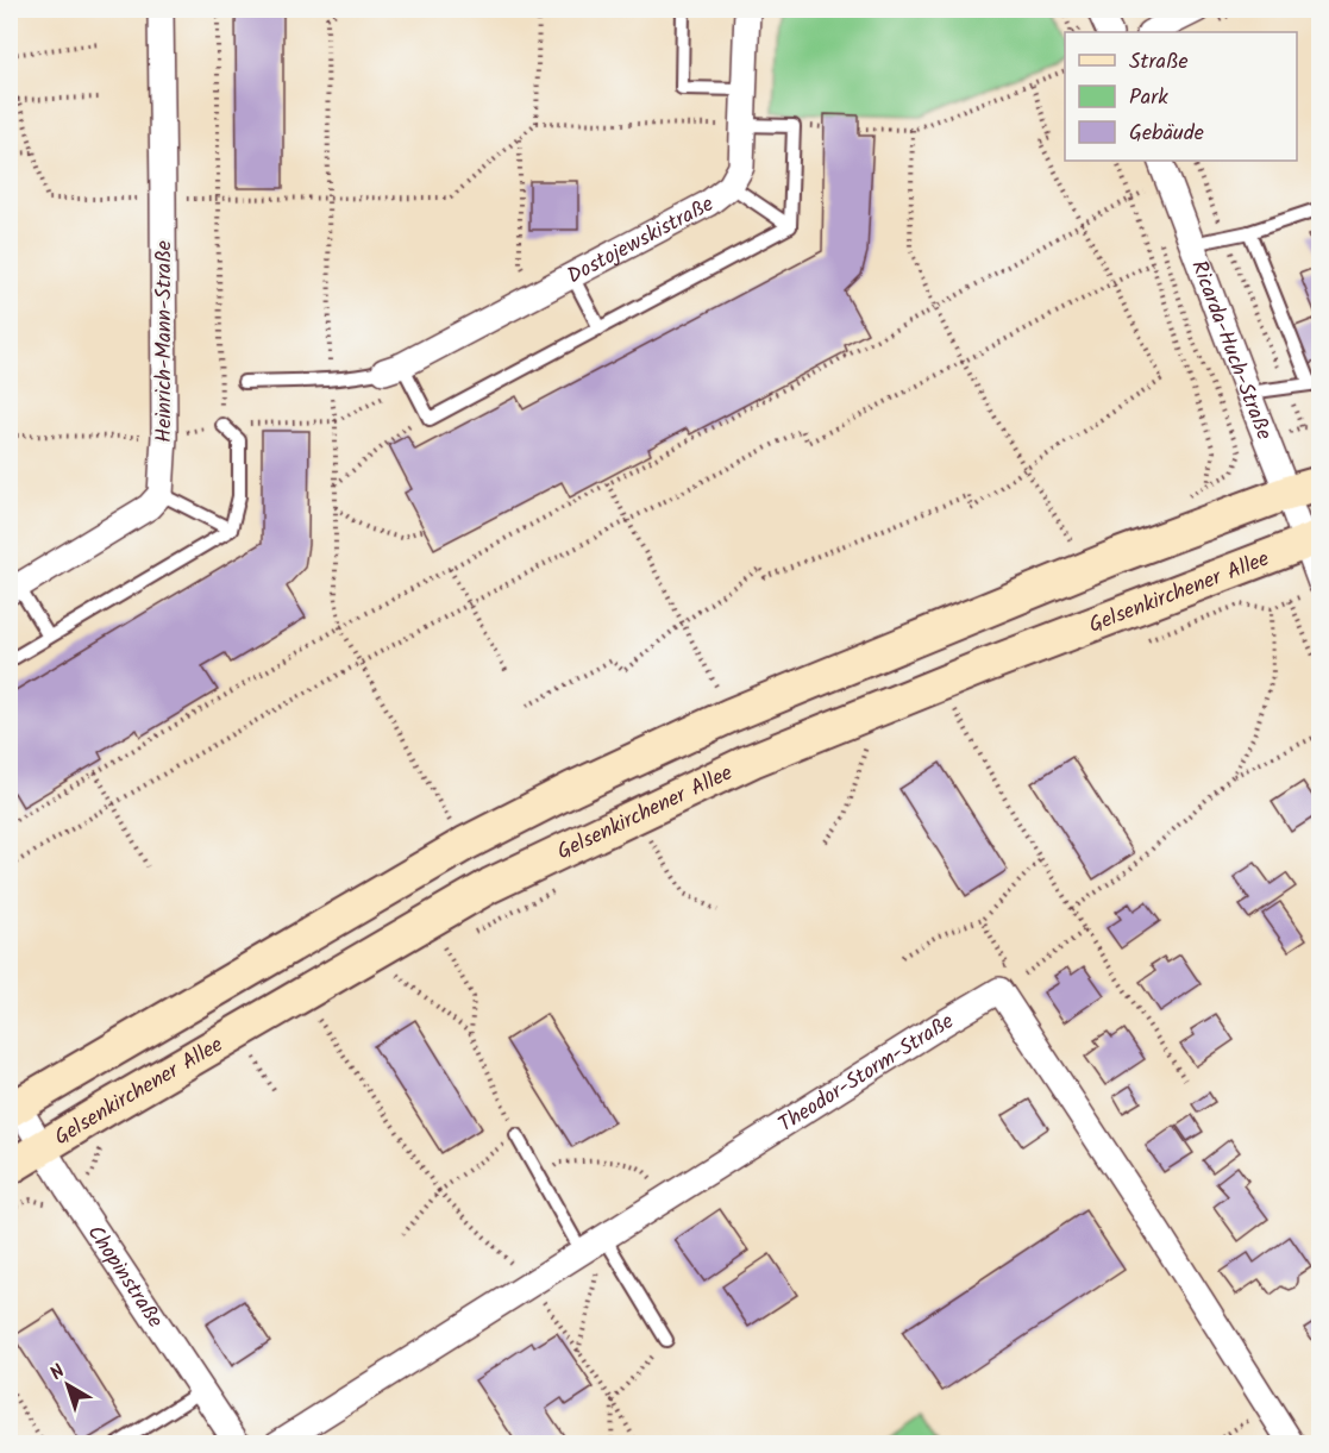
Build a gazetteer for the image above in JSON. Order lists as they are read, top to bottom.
{
  "streets": {
    "main road": ["Gelsenkirchener Allee"],
    "street": [
      "Dostojewskistraße",
      "Heinrich-Mann-Straße",
      "Ricarda-Huch-Straße",
      "Theodor-Storm-Straße",
      "Chopinstraße"
    ]
  },
  "crossings": [
    ["Ricarda-Huch-Straße", "Gelsenkirchener Allee"],
    ["Gelsenkirchener Allee", "Chopinstraße"]
  ],
  "legend": ["Straße", "Park", "Gebäude"],
  "north": "top left"
}
